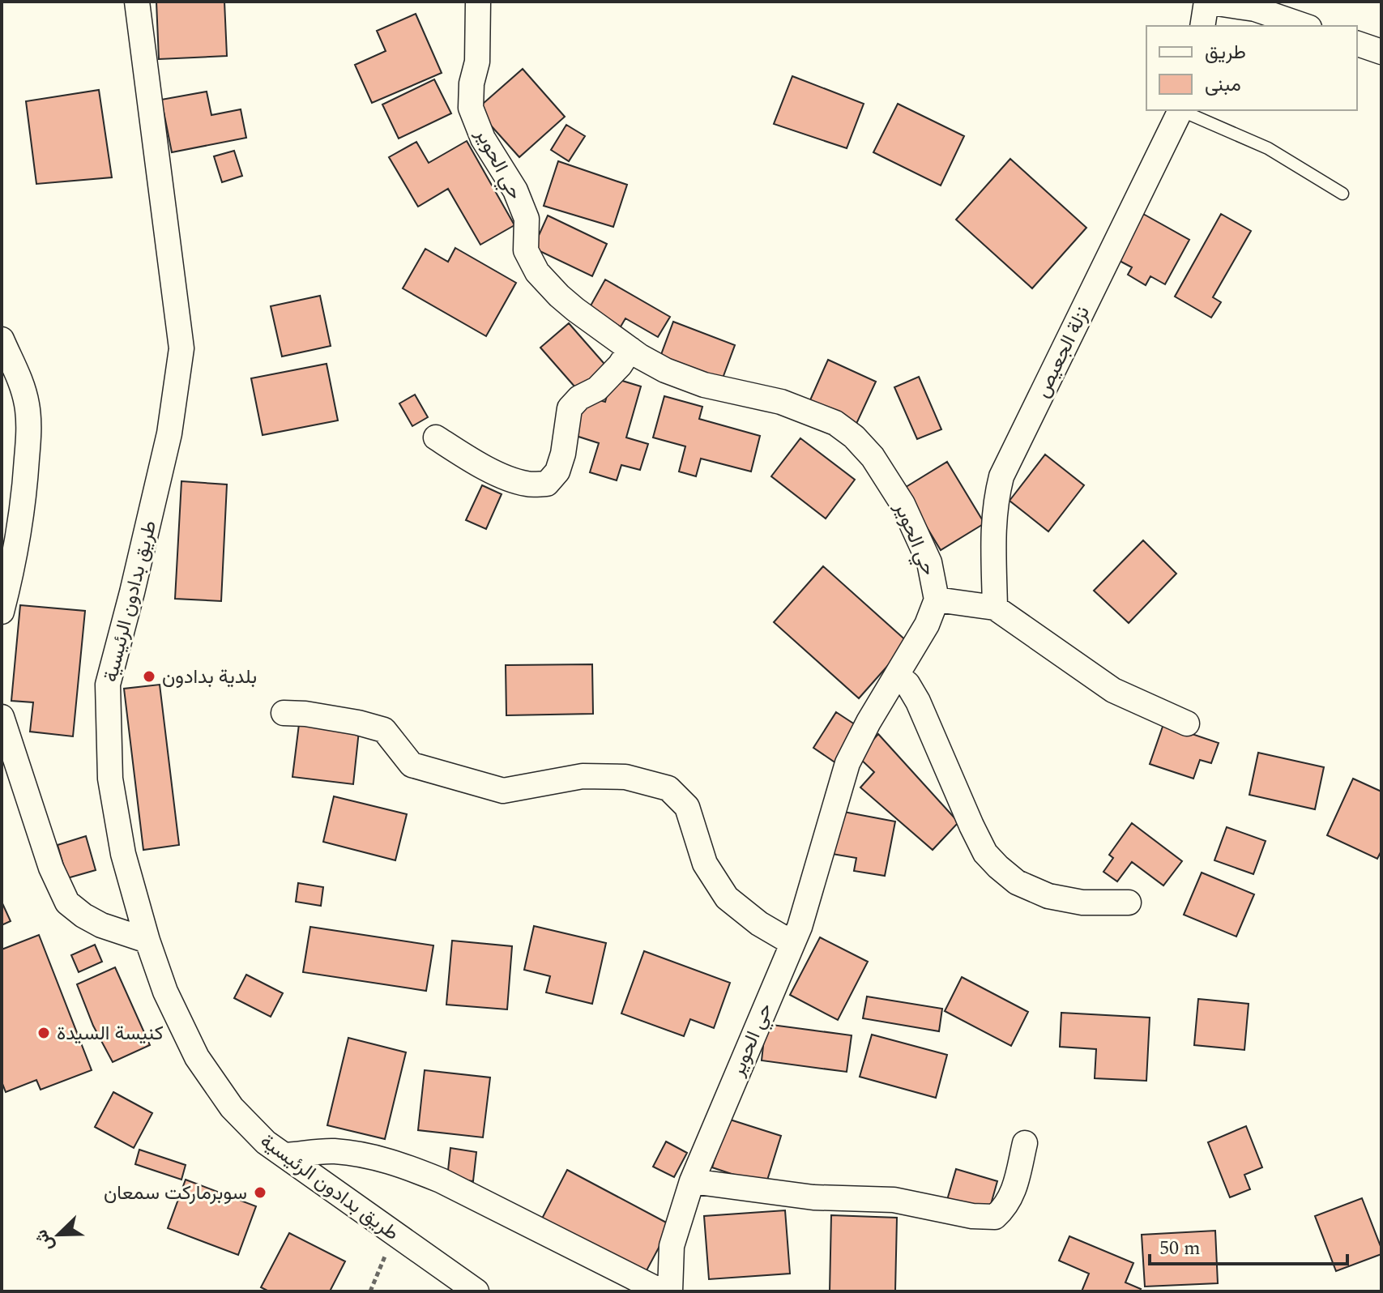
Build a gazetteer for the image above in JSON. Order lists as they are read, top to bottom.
{
  "streets": {
    "street": ["حي الحوير", "نزلة الجعيص", "طريق بدادون الرئيسية"]
  },
  "places": ["بلدية بدادون", "كنيسة السيدة", "سوبرماركت سمعان"],
  "legend": ["طريق", "مبنى"],
  "scale_bar": "50 m",
  "north": "bottom left"
}
